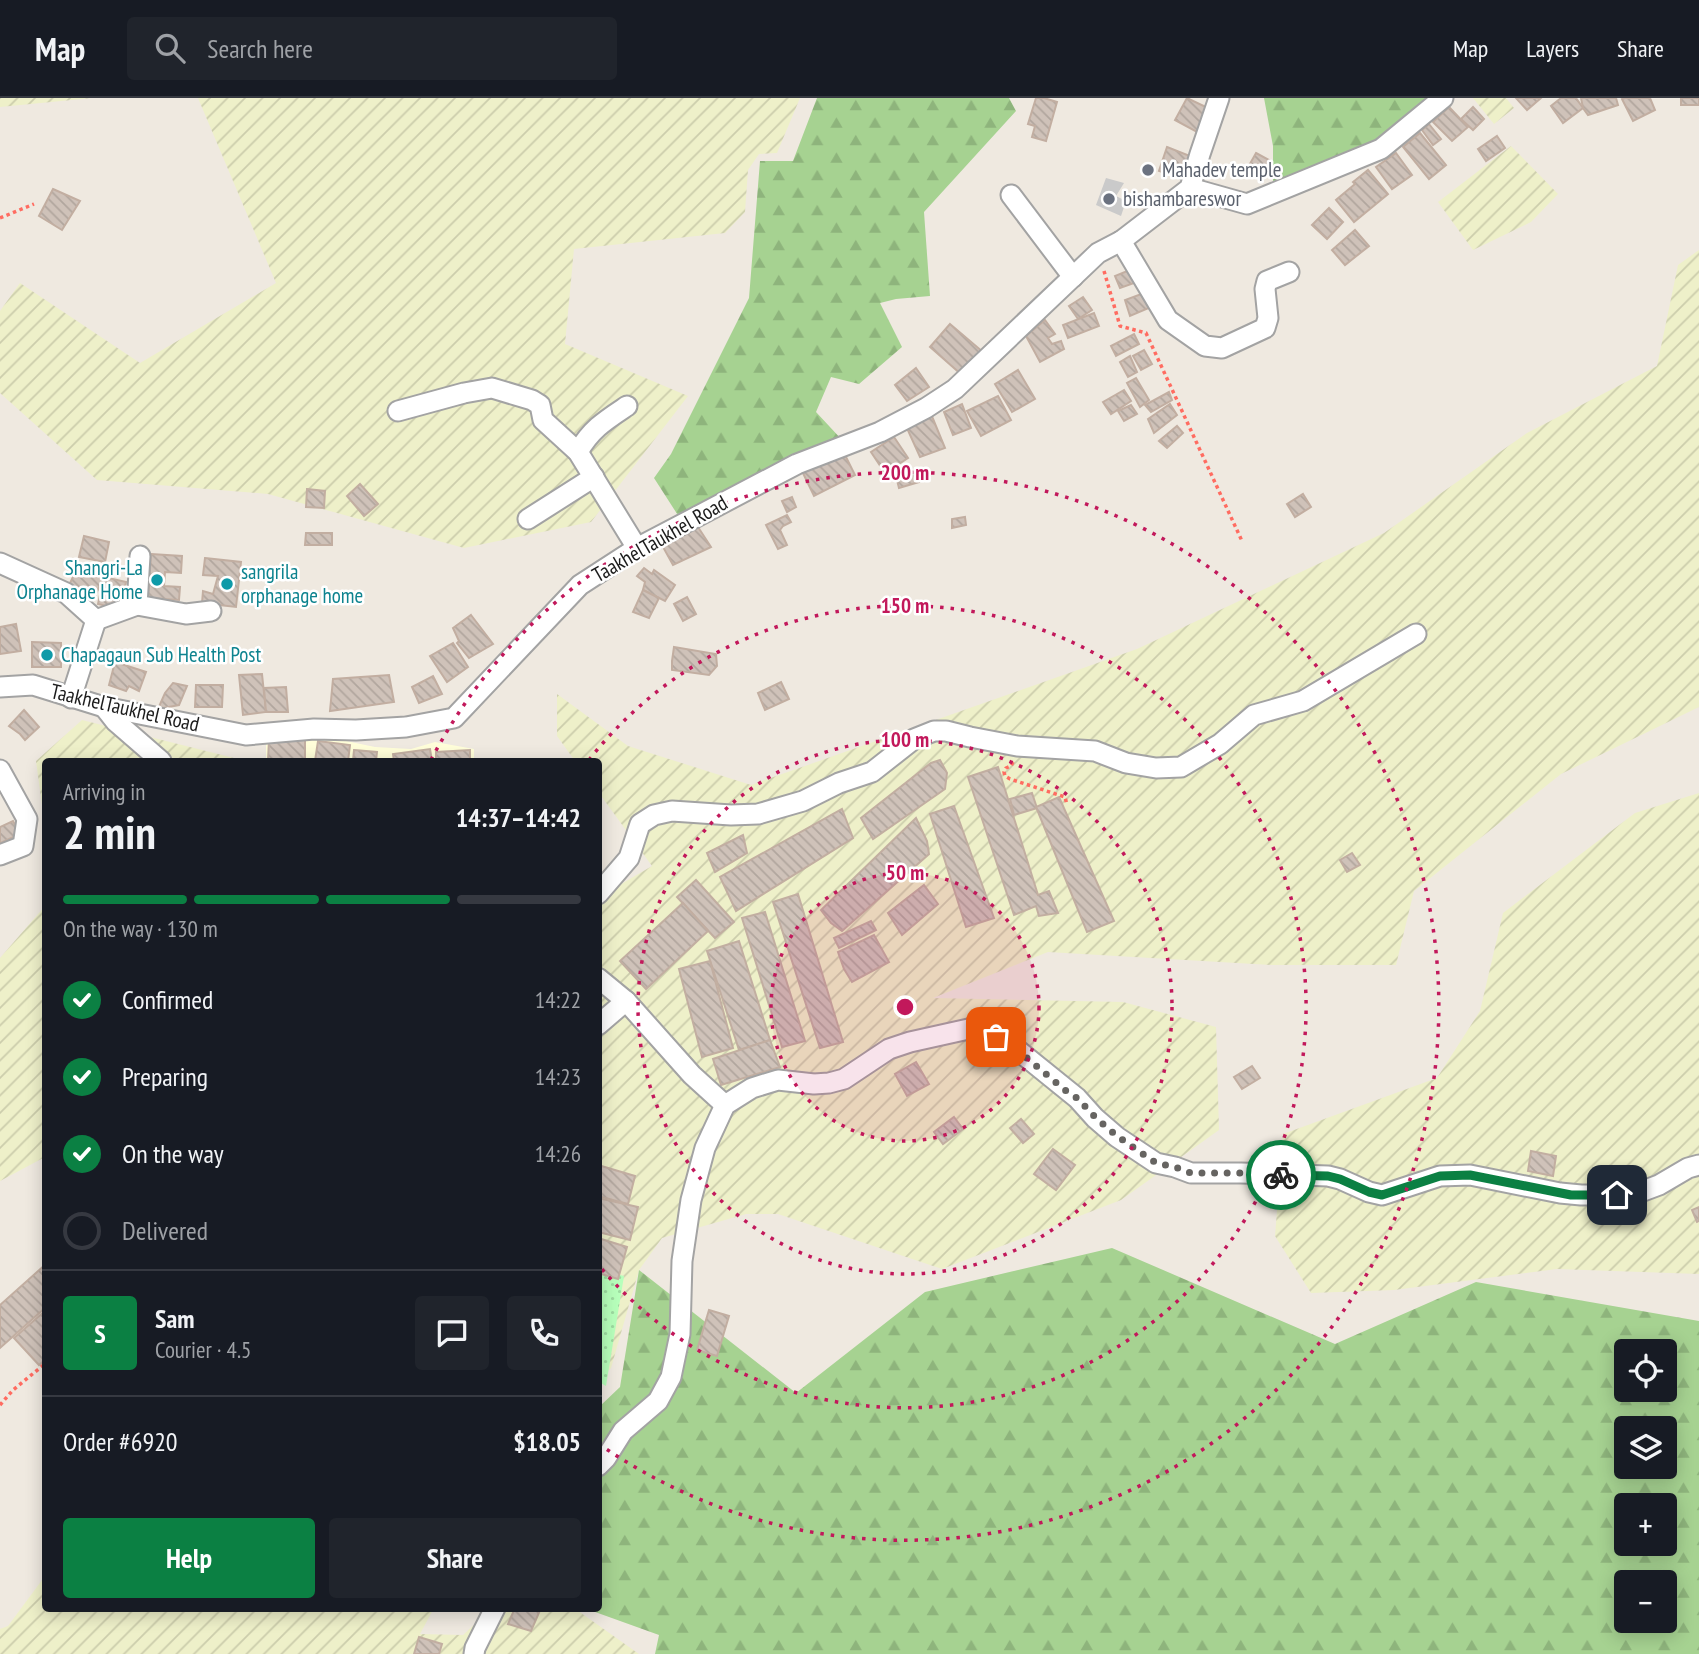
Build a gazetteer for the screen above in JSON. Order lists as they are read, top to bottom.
{
  "streets": {
    "street": ["TaakhelTaukhel Road"]
  },
  "places": [
    "Mahadev temple",
    "bishambareswor",
    "Shangri-La Orphanage Home",
    "sangrila orphanage home",
    "Chapagaun Sub Health Post"
  ],
  "page": {
    "header": "Map",
    "search": "Search here",
    "nav": ["Map", "Layers", "Share"],
    "heading": ["2 min", "Arriving in", "14:37–14:42"],
    "panel": [
      "Sam",
      "Courier · 4.5",
      "Order #6920",
      "$18.05"
    ],
    "bar": "On the way · 130 m",
    "list": [
      ["Confirmed", "14:22"],
      ["Preparing", "14:23"],
      ["On the way", "14:26"],
      "Delivered"
    ],
    "round": "S",
    "map_buttons": ["+", "−"],
    "buttons": ["Help", "Share"]
  },
  "rings": [
    "200 m",
    "150 m",
    "100 m",
    "50 m"
  ]
}
